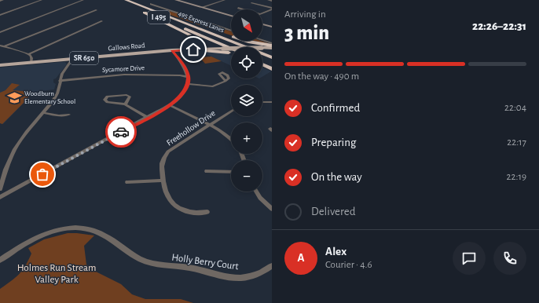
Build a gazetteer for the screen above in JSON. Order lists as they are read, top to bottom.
{
  "streets": {
    "highway": ["I 495", "495 Express Lanes"],
    "main road": ["Gallows Road", "SR 650"],
    "street": ["Sycamore Drive", "Freehollow Drive", "Holly Berry Court"]
  },
  "crossings": [
    ["I 495", "495 Express Lanes"]
  ],
  "parks": ["Holmes Run Stream Valley Park"],
  "places": {
    "school or university": ["Woodburn Elementary School"]
  },
  "north": "bottom right",
  "page": {
    "heading": ["3 min", "Arriving in", "22:26–22:31"],
    "panel": ["Alex", "Courier · 4.6"],
    "map_buttons": ["+", "−"],
    "bar": "On the way · 490 m",
    "list": [
      ["Confirmed", "22:04"],
      ["Preparing", "22:17"],
      ["On the way", "22:19"],
      "Delivered"
    ],
    "round": "A"
  }
}
